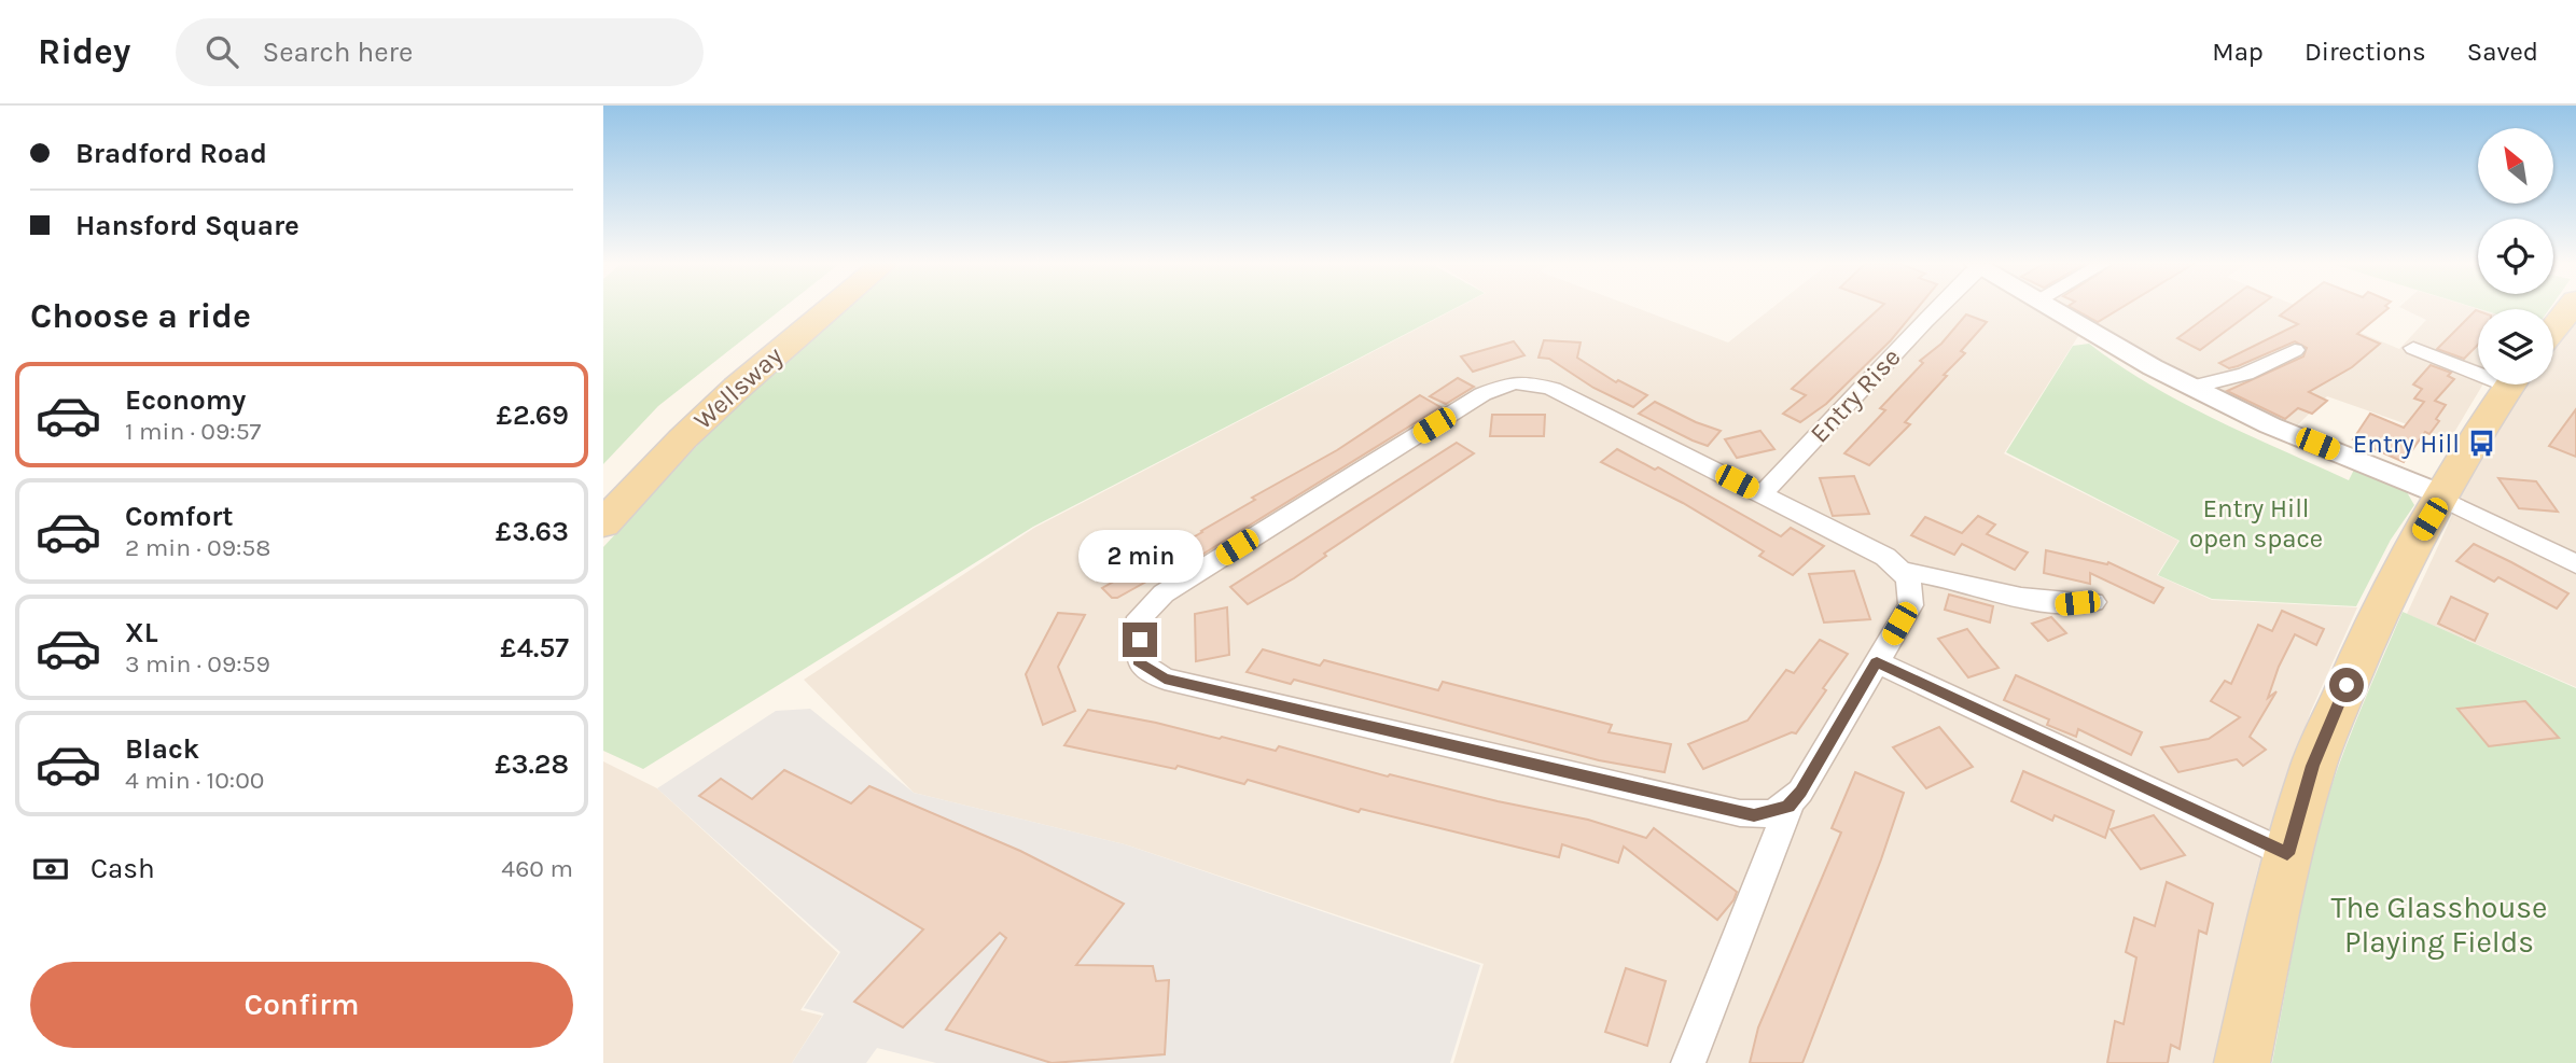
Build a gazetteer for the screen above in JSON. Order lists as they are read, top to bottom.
{
  "streets": {
    "main road": ["Wellsway"],
    "street": ["Entry Rise"]
  },
  "parks": ["Entry Hill open space", "The Glasshouse Playing Fields"],
  "places": {
    "bus stop": ["Entry Hill"]
  },
  "north": "top left",
  "page": {
    "header": "Ridey",
    "search": "Search here",
    "nav": ["Map", "Directions", "Saved"],
    "banner": ["Bradford Road", "Hansford Square"],
    "heading": "Choose a ride",
    "list": [
      {
        "name": "Economy",
        "note": "1 min · 09:57",
        "value": "£2.69"
      },
      {
        "name": "Comfort",
        "note": "2 min · 09:58",
        "value": "£3.63"
      },
      {
        "name": "XL",
        "note": "3 min · 09:59",
        "value": "£4.57"
      },
      {
        "name": "Black",
        "note": "4 min · 10:00",
        "value": "£3.28"
      }
    ],
    "bubble": "2 min",
    "pay": ["Cash", "460 m"],
    "buttons": "Confirm"
  }
}
